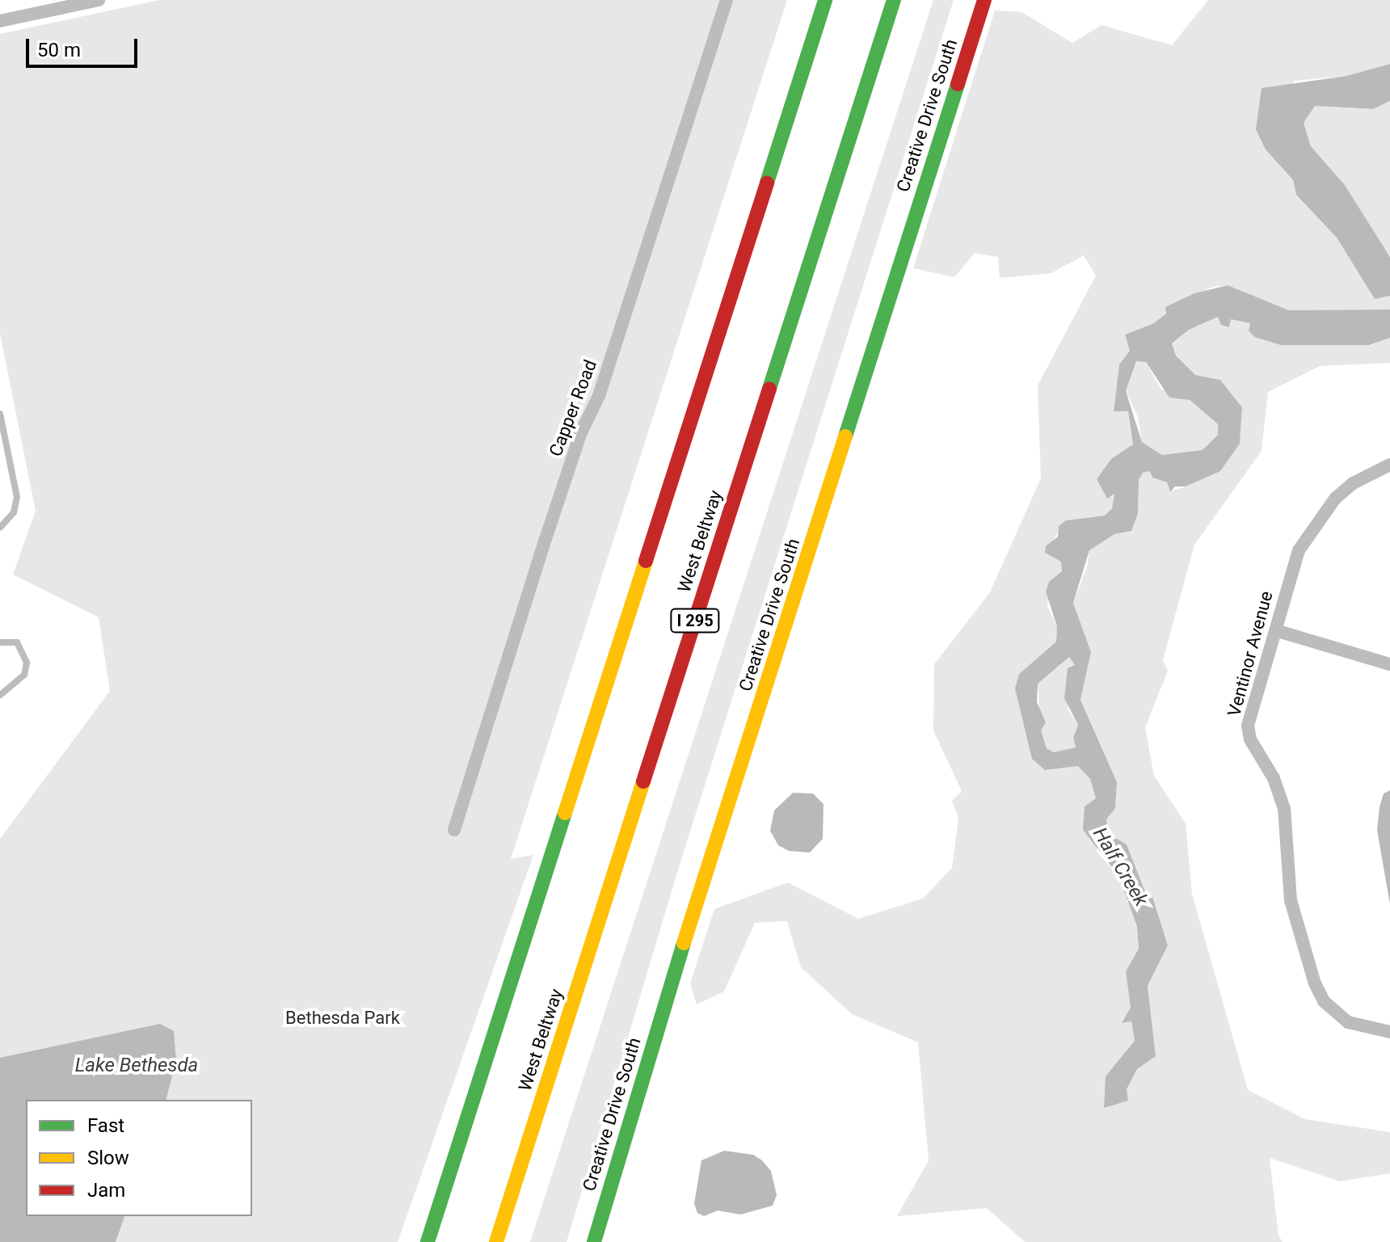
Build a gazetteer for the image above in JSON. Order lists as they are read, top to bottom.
{
  "streets": {
    "main road": ["Creative Drive South", "West Beltway", "I 295"],
    "street": ["Capper Road", "Ventinor Avenue"]
  },
  "water": ["Half Creek", "Lake Bethesda"],
  "parks": ["Bethesda Park"],
  "legend": ["Fast", "Slow", "Jam"],
  "scale_bar": "50 m"
}
